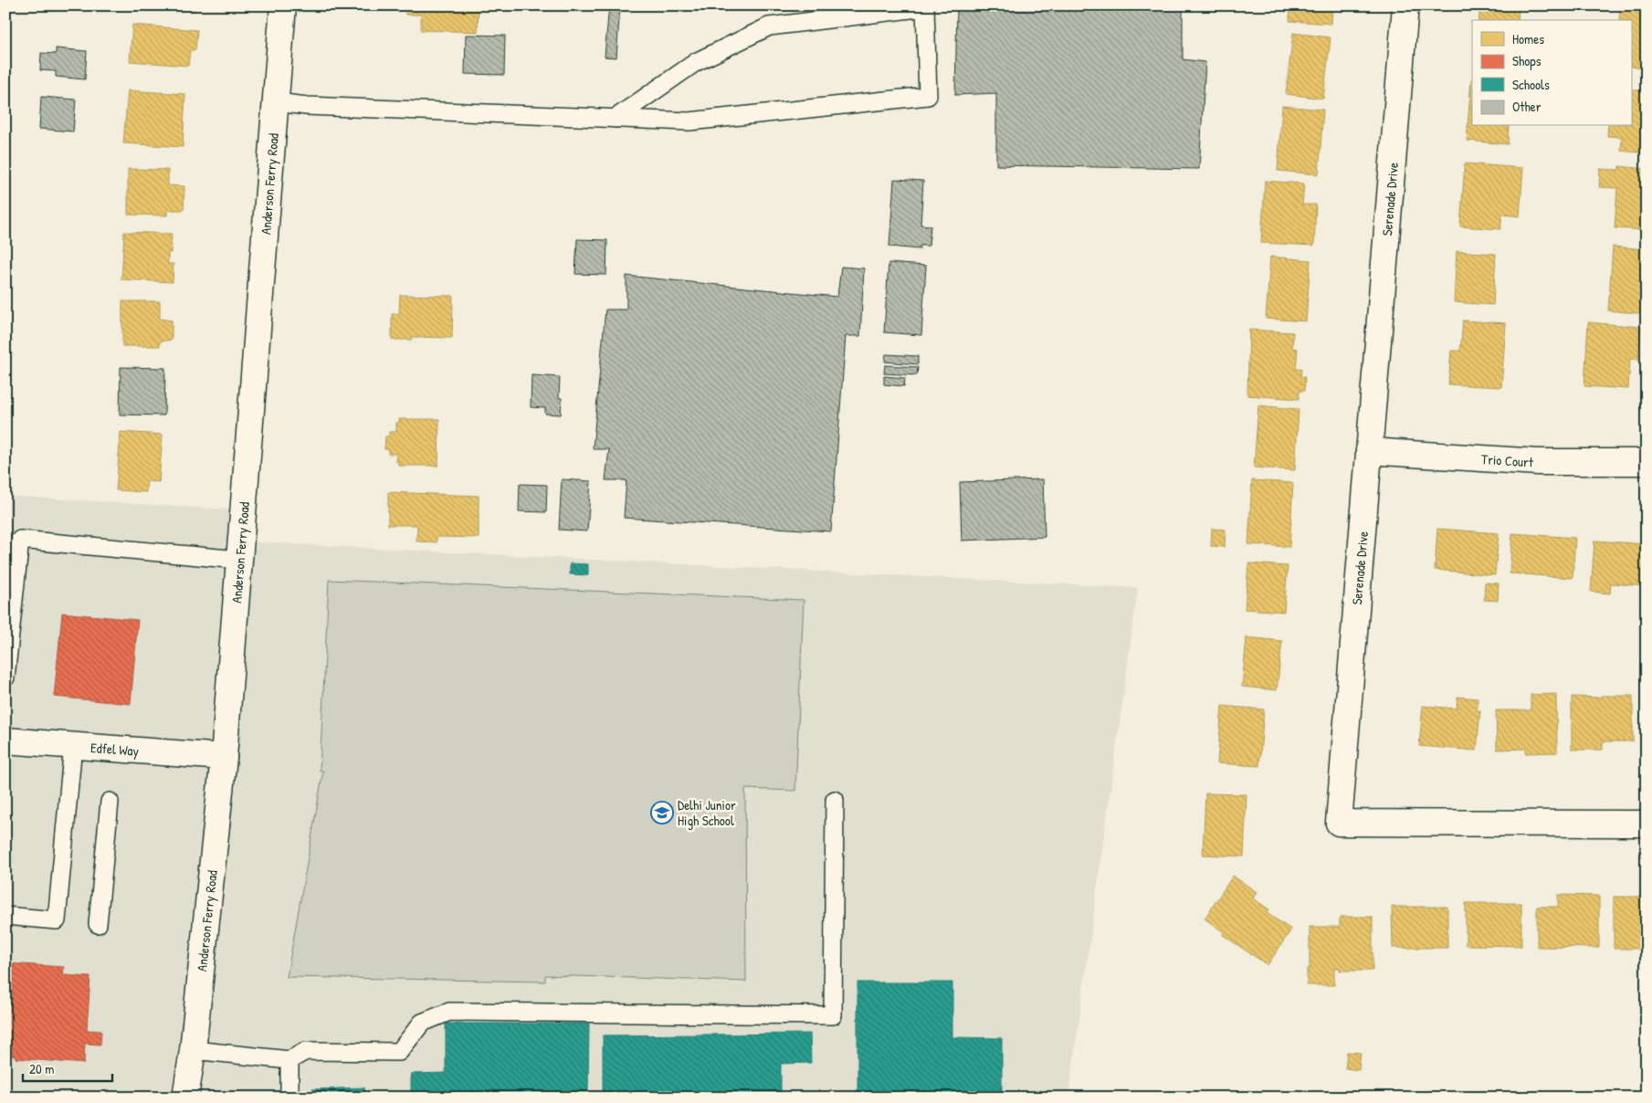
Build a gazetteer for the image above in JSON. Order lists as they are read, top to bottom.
{
  "streets": {
    "street": [
      "Anderson Ferry Road",
      "Serenade Drive",
      "Trio Court",
      "Edfel Way"
    ]
  },
  "crossings": [
    ["Anderson Ferry Road", "Edfel Way"],
    ["Serenade Drive", "Trio Court"]
  ],
  "places": {
    "school or university": ["Delhi Junior High School"]
  },
  "legend": [
    "Homes",
    "Shops",
    "Schools",
    "Other"
  ],
  "scale_bar": "20 m"
}
